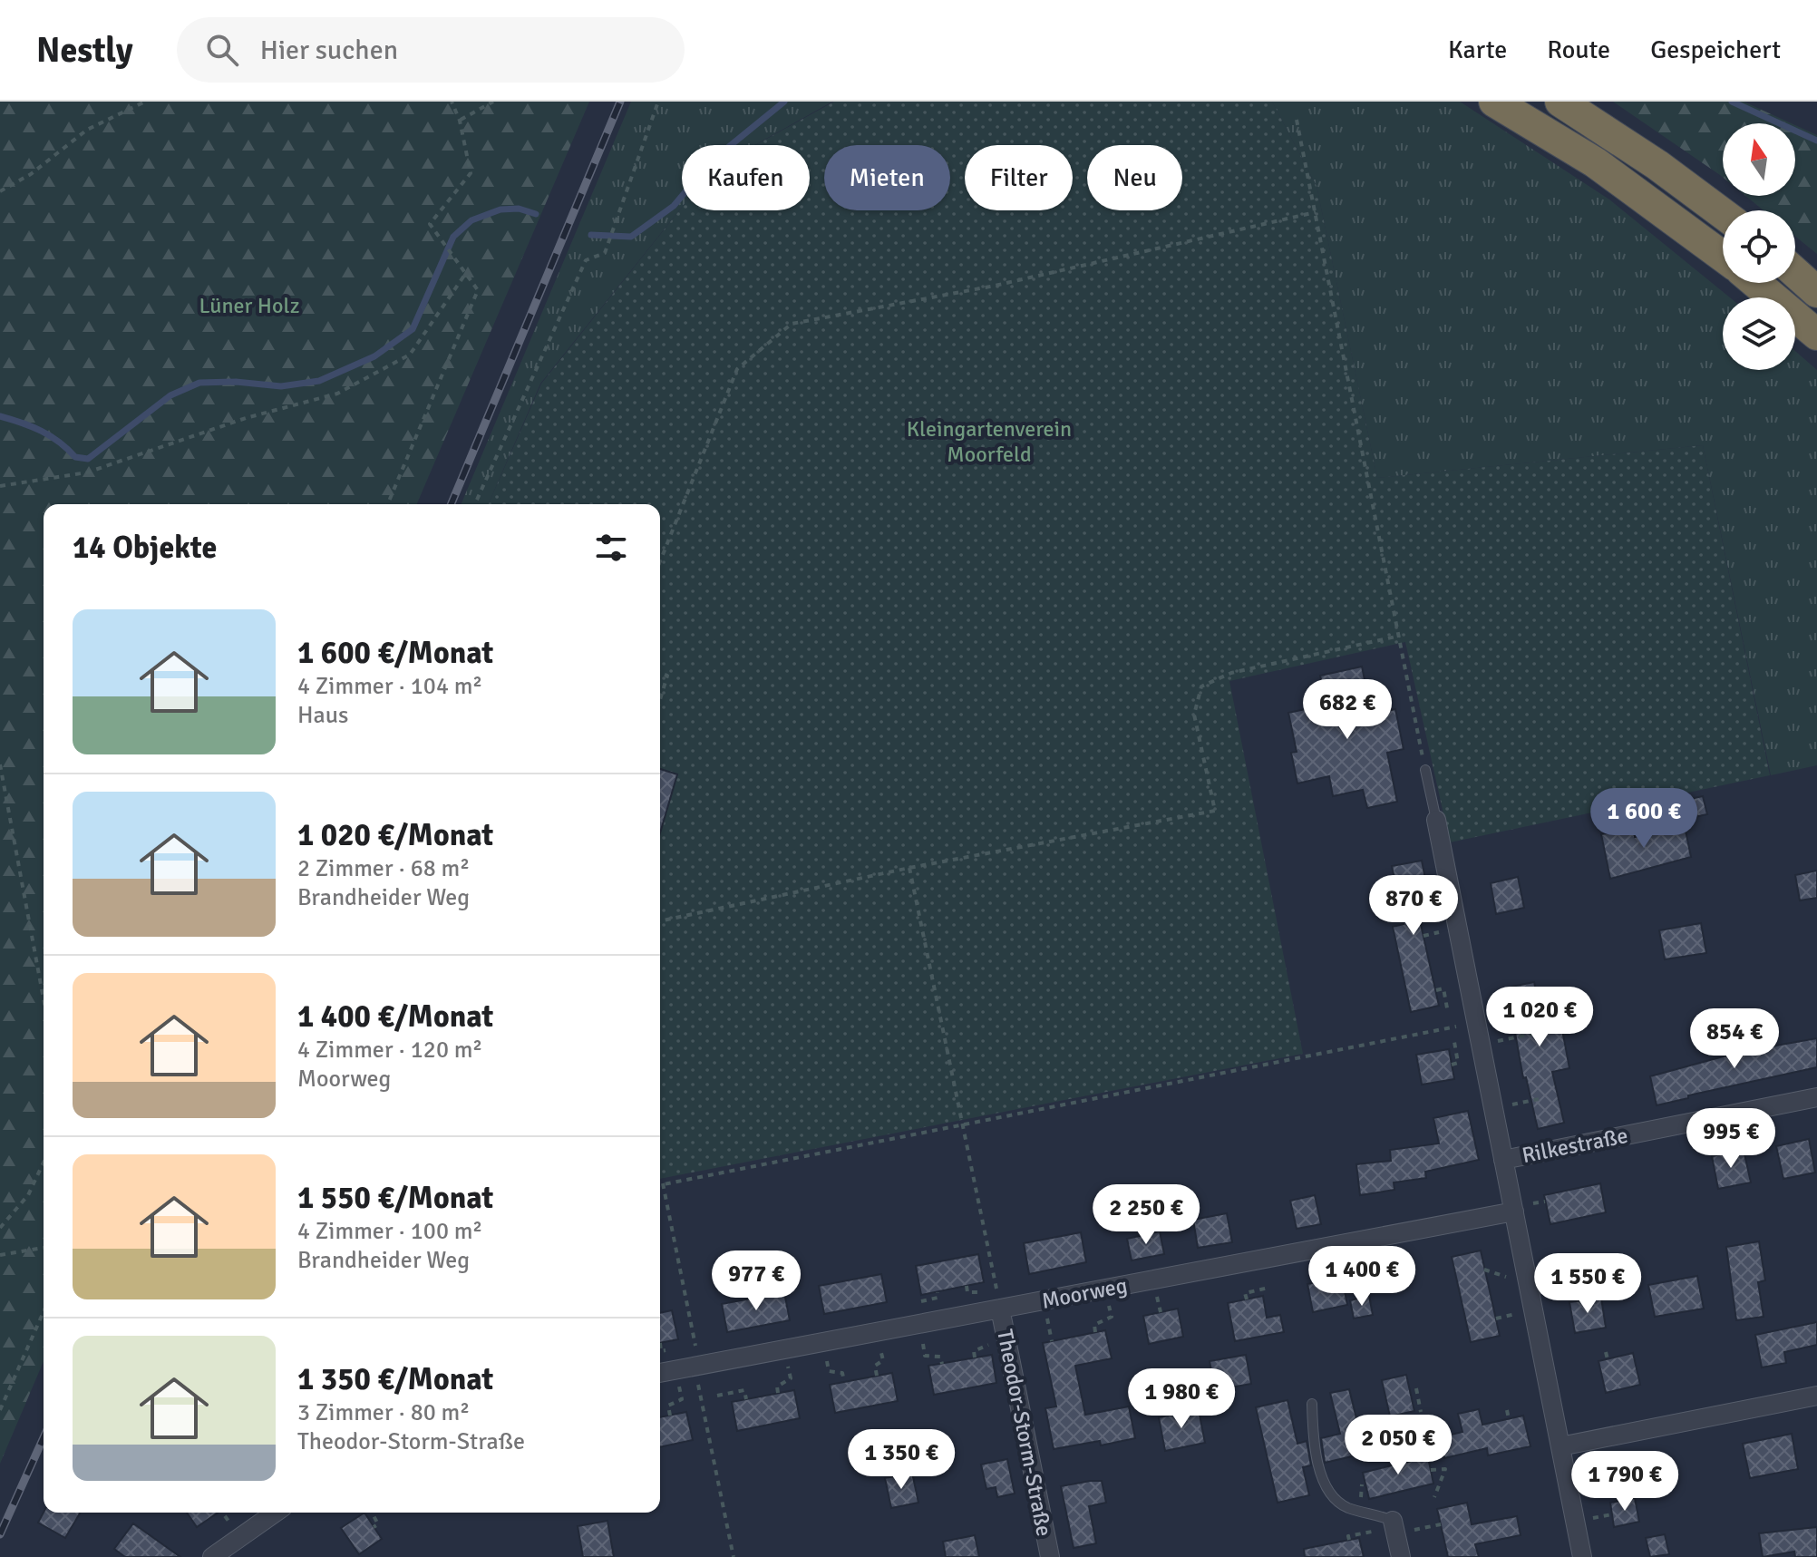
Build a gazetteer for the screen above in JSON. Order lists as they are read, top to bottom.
{
  "streets": {
    "street": ["Rilkestraße", "Moorweg", "Theodor-Storm-Straße"]
  },
  "crossings": [
    ["Moorweg", "Theodor-Storm-Straße"]
  ],
  "parks": ["Lüner Holz", "Kleingartenverein Moorfeld"],
  "north": "top",
  "page": {
    "header": "Nestly",
    "search": "Hier suchen",
    "nav": ["Karte", "Route", "Gespeichert"],
    "chip": [
      "Kaufen",
      "Mieten",
      "Filter",
      "Neu"
    ],
    "heading": "14 Objekte",
    "list": [
      {
        "name": "1 600 €/Monat",
        "note": "4 Zimmer · 104 m² · Haus"
      },
      {
        "name": "1 020 €/Monat",
        "note": "2 Zimmer · 68 m² · Brandheider Weg"
      },
      {
        "name": "1 400 €/Monat",
        "note": "4 Zimmer · 120 m² · Moorweg"
      },
      {
        "name": "1 550 €/Monat",
        "note": "4 Zimmer · 100 m² · Brandheider Weg"
      },
      {
        "name": "1 350 €/Monat",
        "note": "3 Zimmer · 80 m² · Theodor-Storm-Straße"
      }
    ],
    "price": [
      "682 €",
      "1 600 €",
      "870 €",
      "1 020 €",
      "854 €",
      "995 €",
      "2 250 €",
      "1 400 €",
      "977 €",
      "1 550 €",
      "1 980 €",
      "2 050 €",
      "1 350 €",
      "1 790 €"
    ]
  }
}
